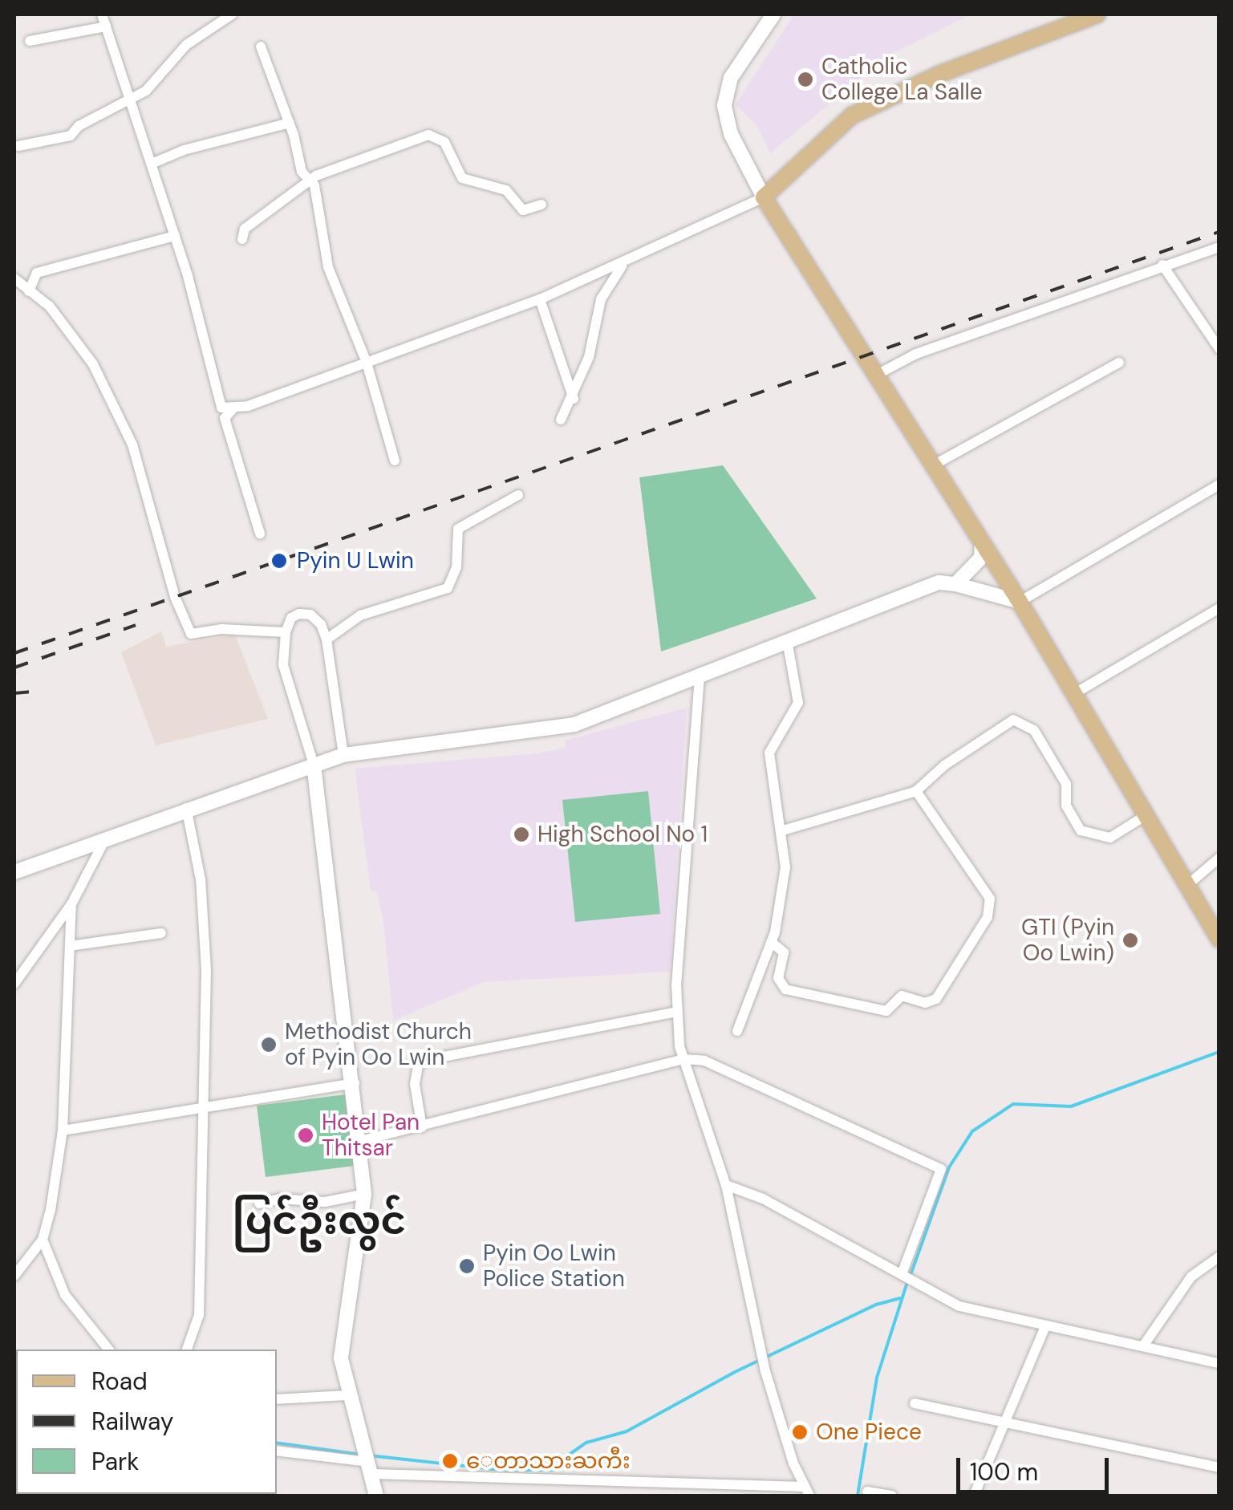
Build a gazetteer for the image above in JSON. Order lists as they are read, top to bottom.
{
  "districts": ["ပြင်ဦးလွင်"],
  "places": [
    "Catholic College La Salle",
    "Pyin U Lwin",
    "High School No 1",
    "GTI (Pyin Oo Lwin)",
    "Methodist Church of Pyin Oo Lwin",
    "Hotel Pan Thitsar",
    "Pyin Oo Lwin Police Station",
    "One Piece",
    "ေတာသားႀကီး"
  ],
  "legend": ["Road", "Railway", "Park"],
  "scale_bar": "100 m"
}
